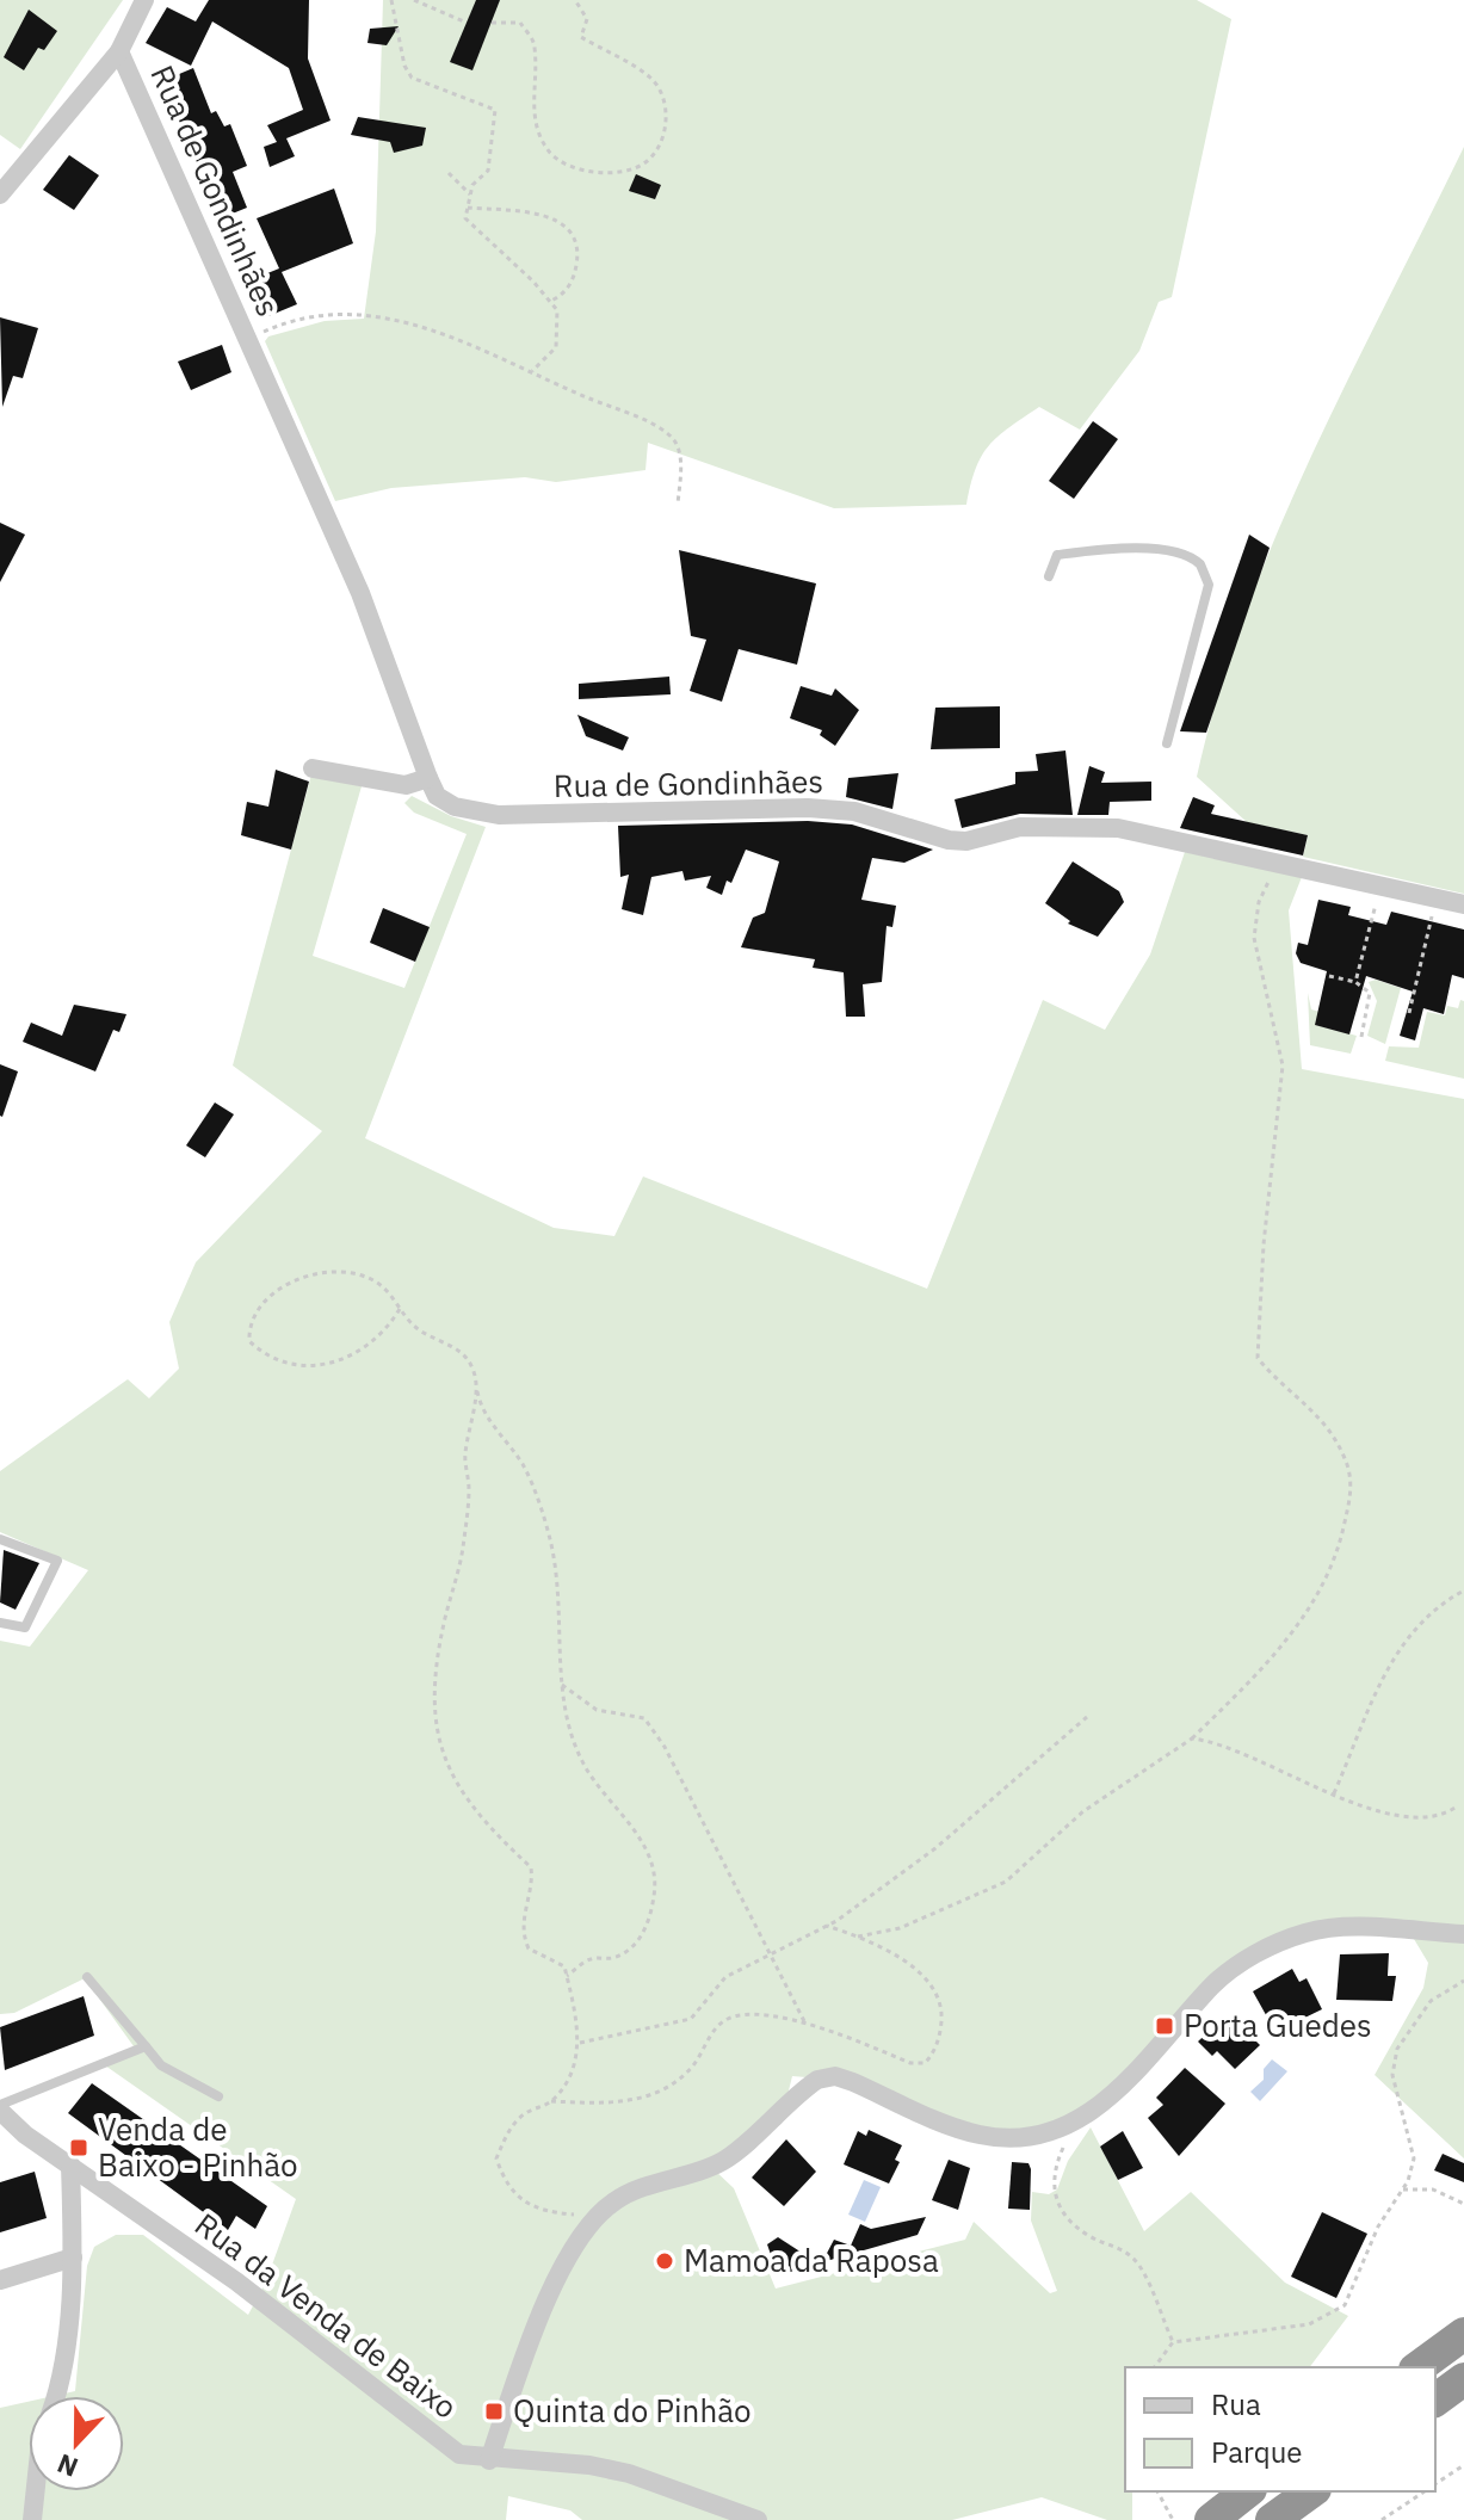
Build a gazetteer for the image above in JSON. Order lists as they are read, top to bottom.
{
  "streets": {
    "street": ["Rua de Gondinhães", "Rua da Venda de Baixo"]
  },
  "places": {
    "transit": ["Porta Guedes", "Venda de Baixo - Pinhão", "Quinta do Pinhão"],
    "other": ["Mamoa da Raposa"]
  },
  "legend": ["Rua", "Parque"],
  "north": "bottom"
}
